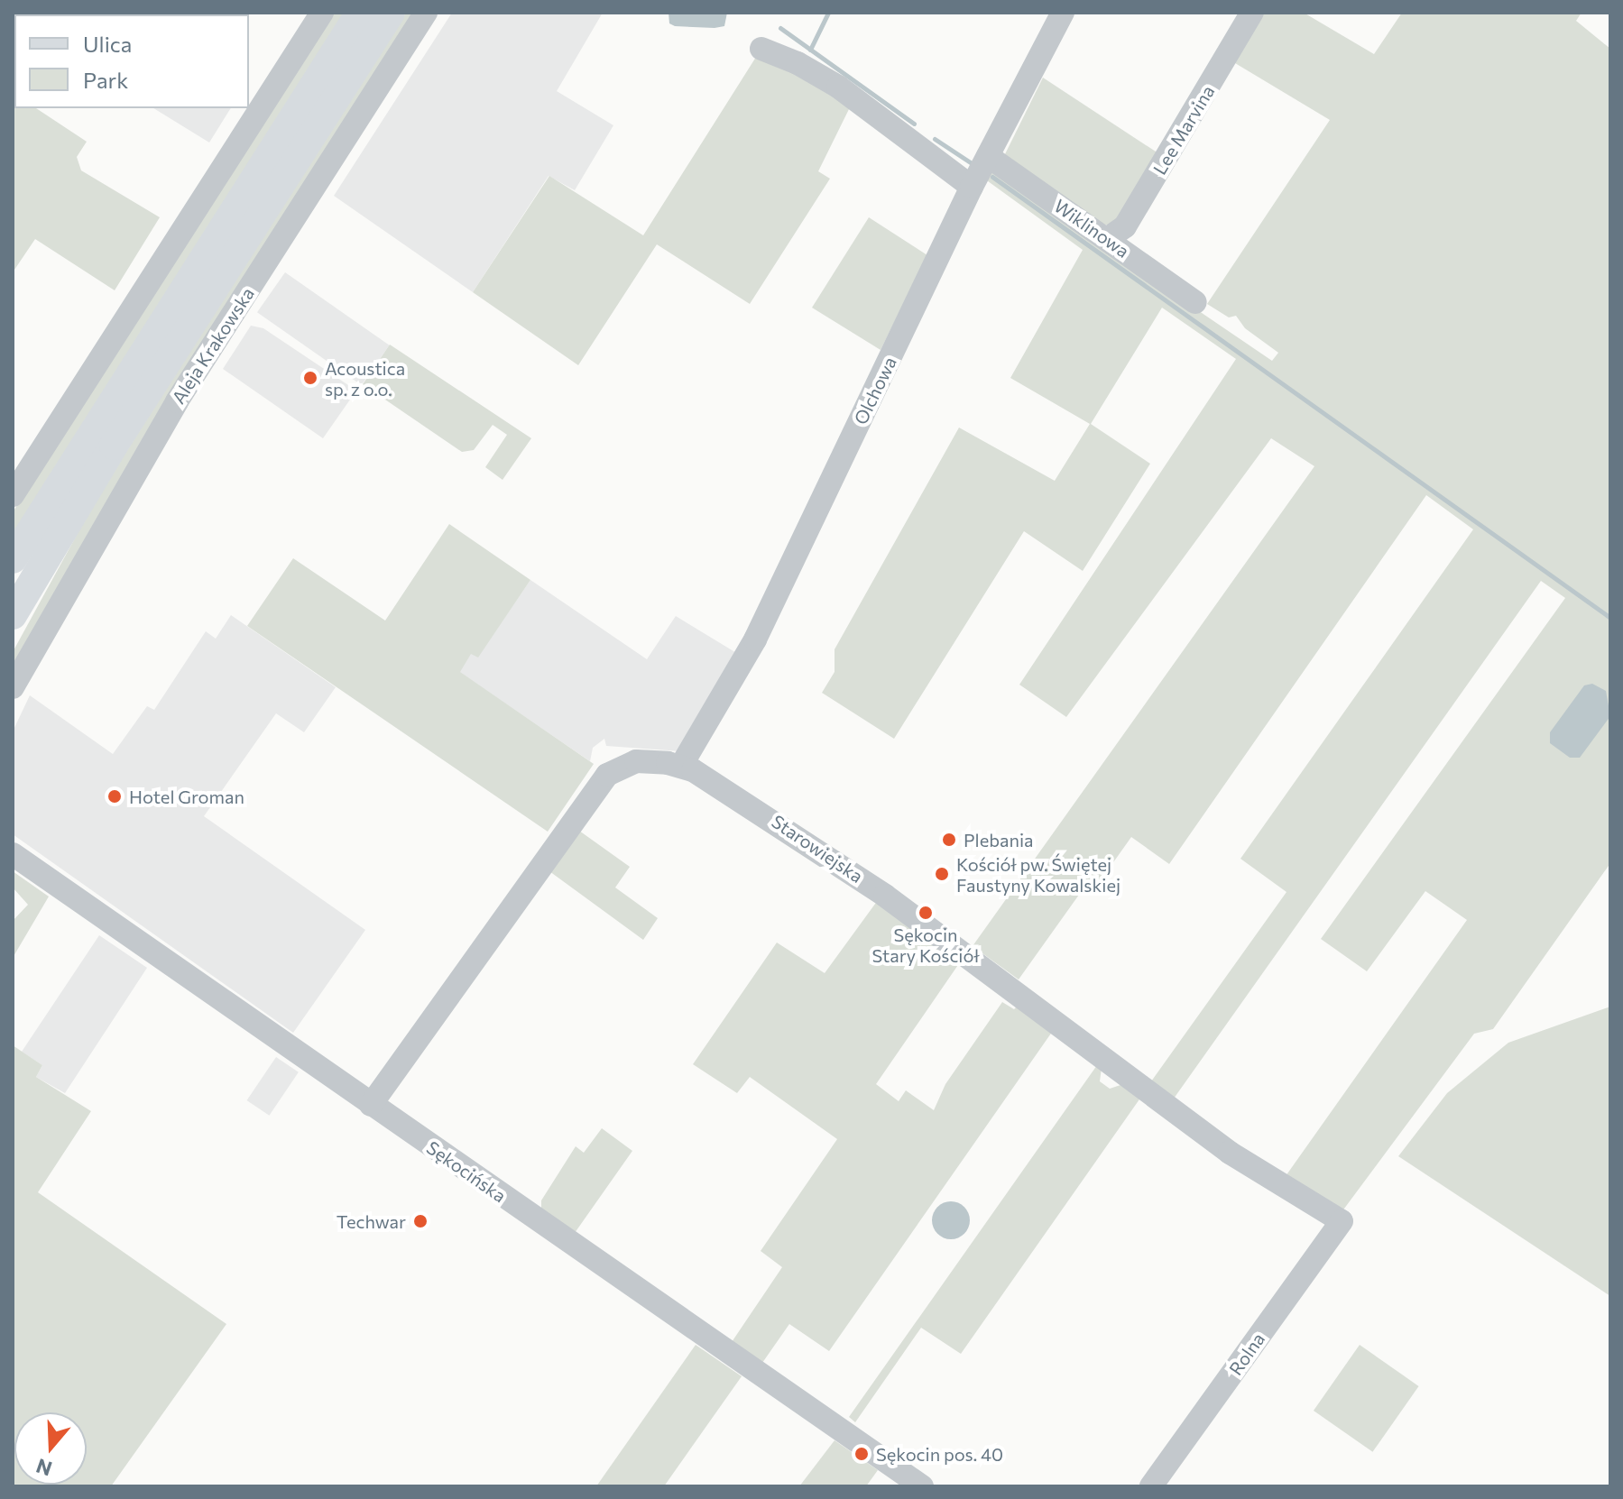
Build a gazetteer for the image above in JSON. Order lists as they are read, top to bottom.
{
  "streets": {
    "main road": ["Aleja Krakowska"],
    "street": [
      "Lee Marvina",
      "Wiklinowa",
      "Olchowa",
      "Starowiejska",
      "Sękocińska",
      "Rolna"
    ]
  },
  "crossings": [
    ["Lee Marvina", "Wiklinowa"],
    ["Wiklinowa", "Olchowa"],
    ["Olchowa", "Starowiejska"],
    ["Starowiejska", "Sękocińska"],
    ["Starowiejska", "Rolna"]
  ],
  "places": [
    "Acoustica sp. z o.o.",
    "Hotel Groman",
    "Plebania",
    "Kościół pw. Świętej Faustyny Kowalskiej",
    "Sękocin Stary Kościół",
    "Techwar",
    "Sękocin pos. 40"
  ],
  "legend": ["Ulica", "Park"],
  "north": "bottom"
}
